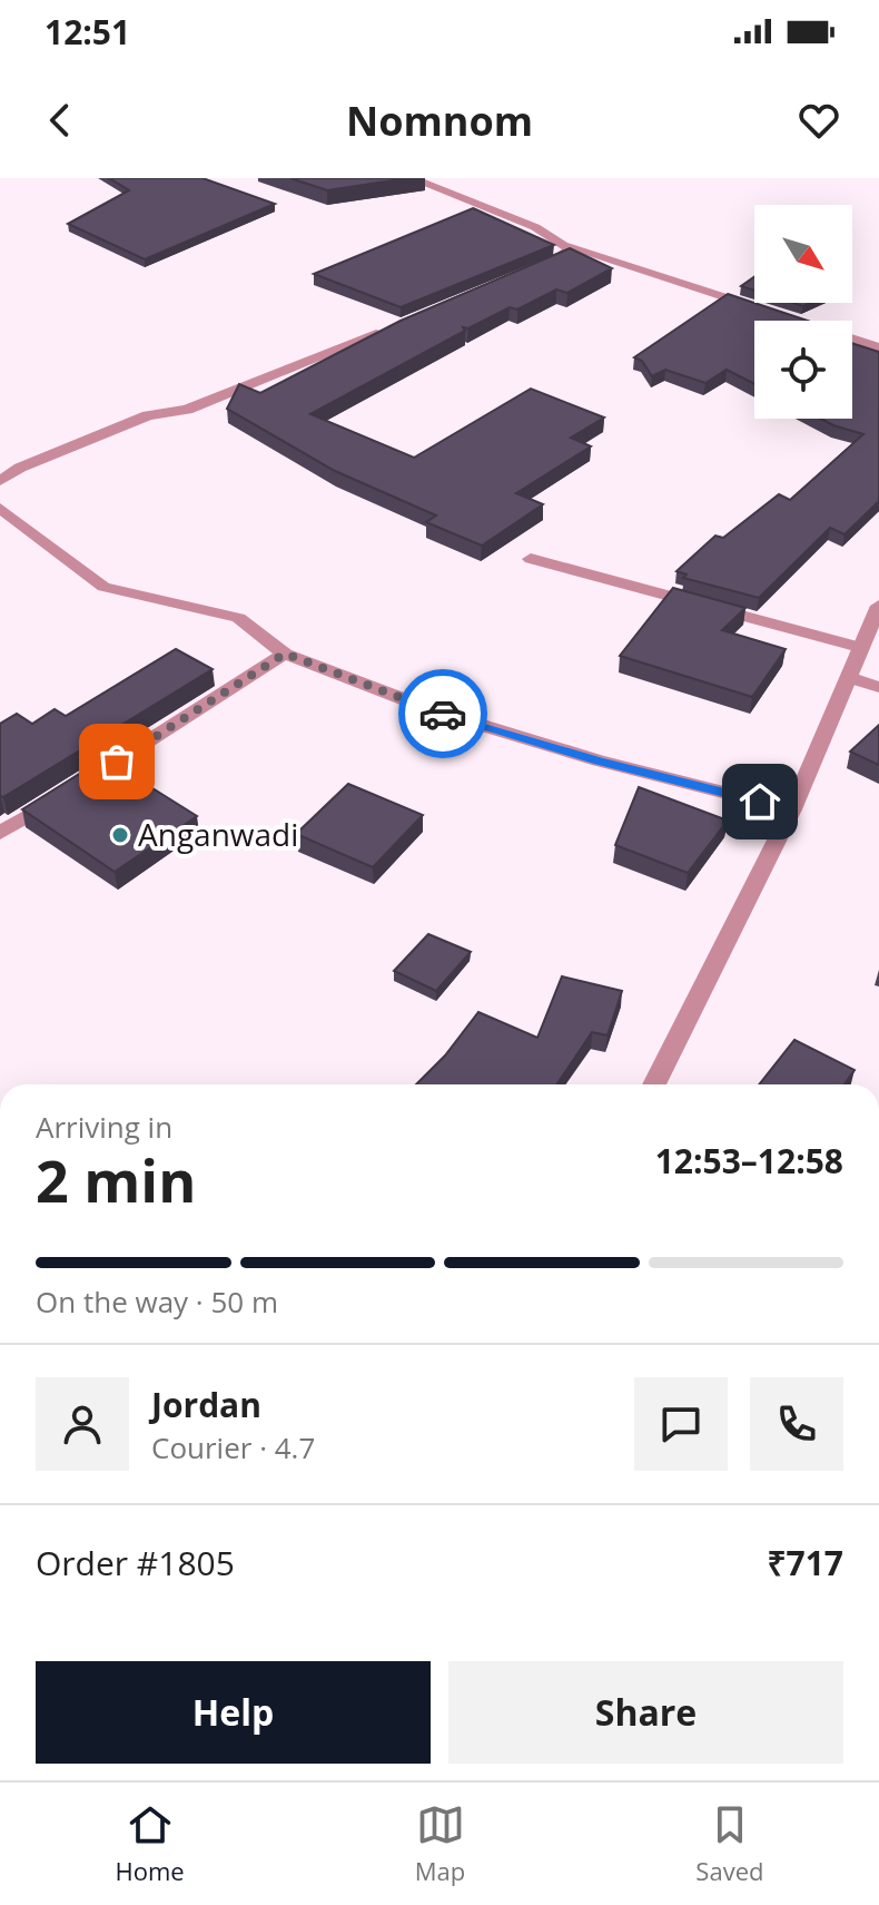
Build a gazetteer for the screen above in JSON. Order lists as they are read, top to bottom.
{
  "places": ["Anganwadi"],
  "north": "bottom right",
  "page": {
    "status": "12:51",
    "header": "Nomnom",
    "heading": ["2 min", "Arriving in", "12:53–12:58"],
    "panel": [
      "Jordan",
      "Courier · 4.7",
      "Order #1805",
      "₹717"
    ],
    "bar": "On the way · 50 m",
    "buttons": ["Help", "Share"],
    "tabs": ["Home", "Map", "Saved"]
  }
}
